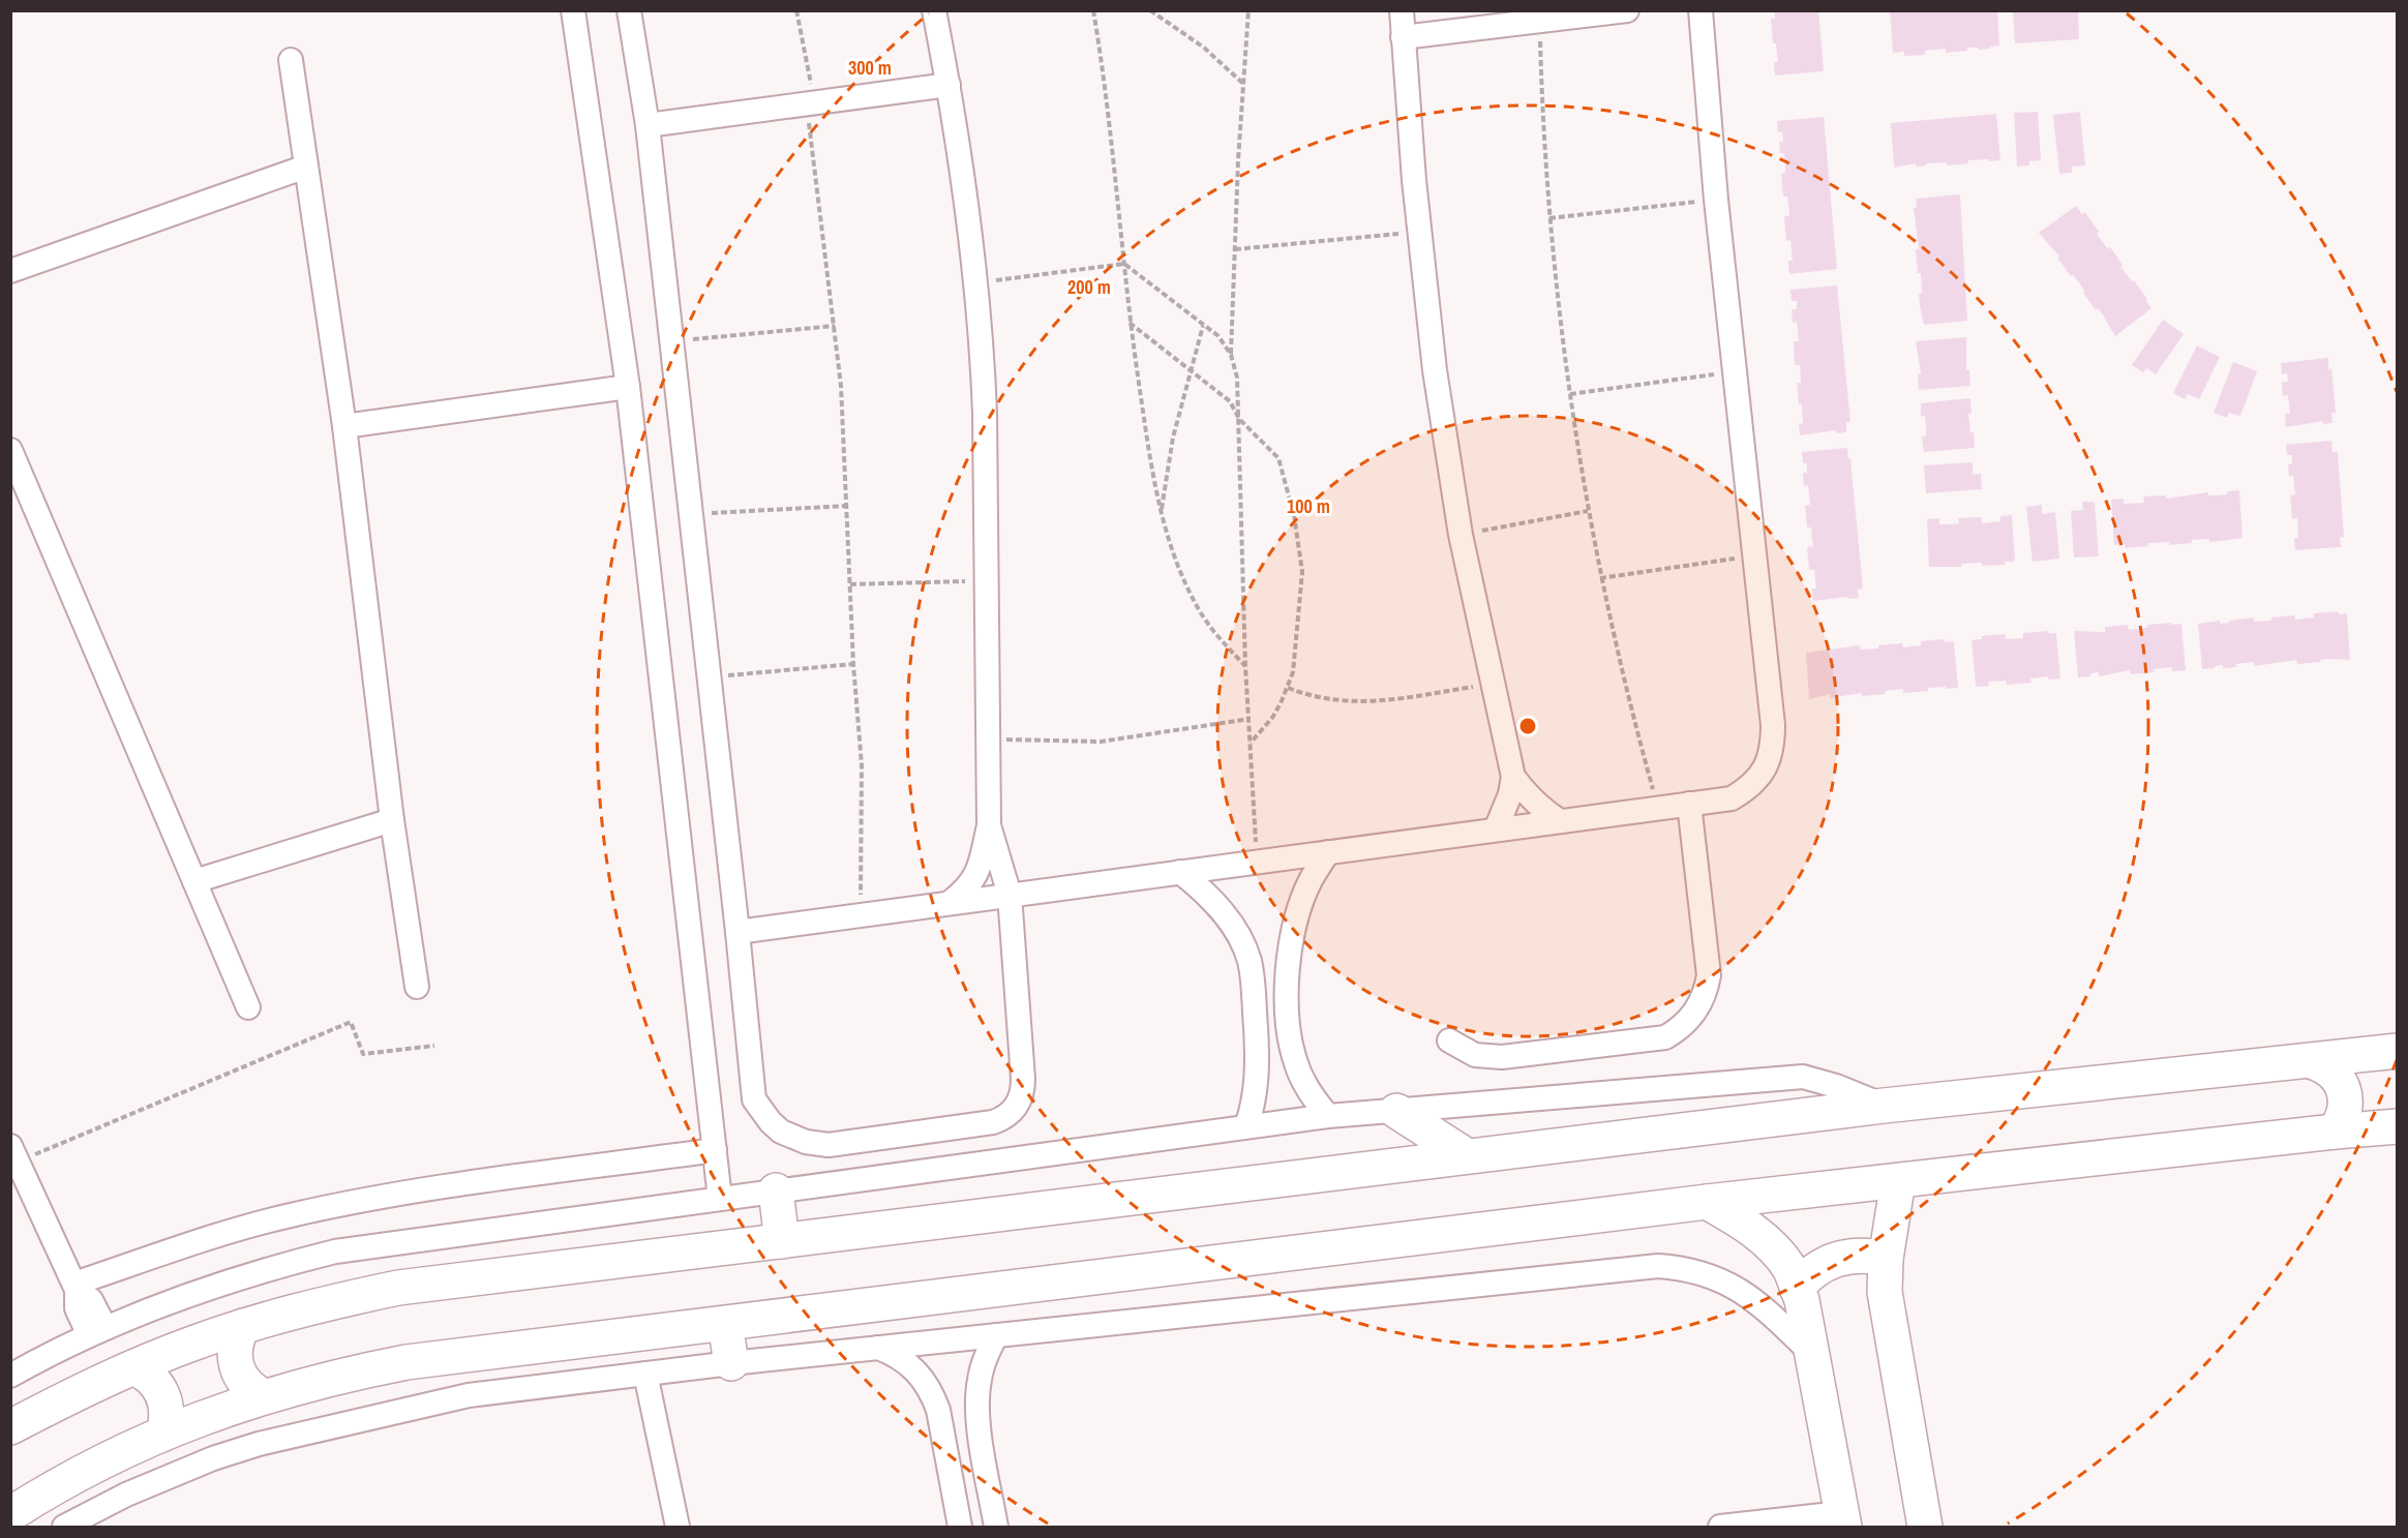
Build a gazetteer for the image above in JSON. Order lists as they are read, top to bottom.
{
  "rings": ["300 m", "200 m", "100 m"]
}
